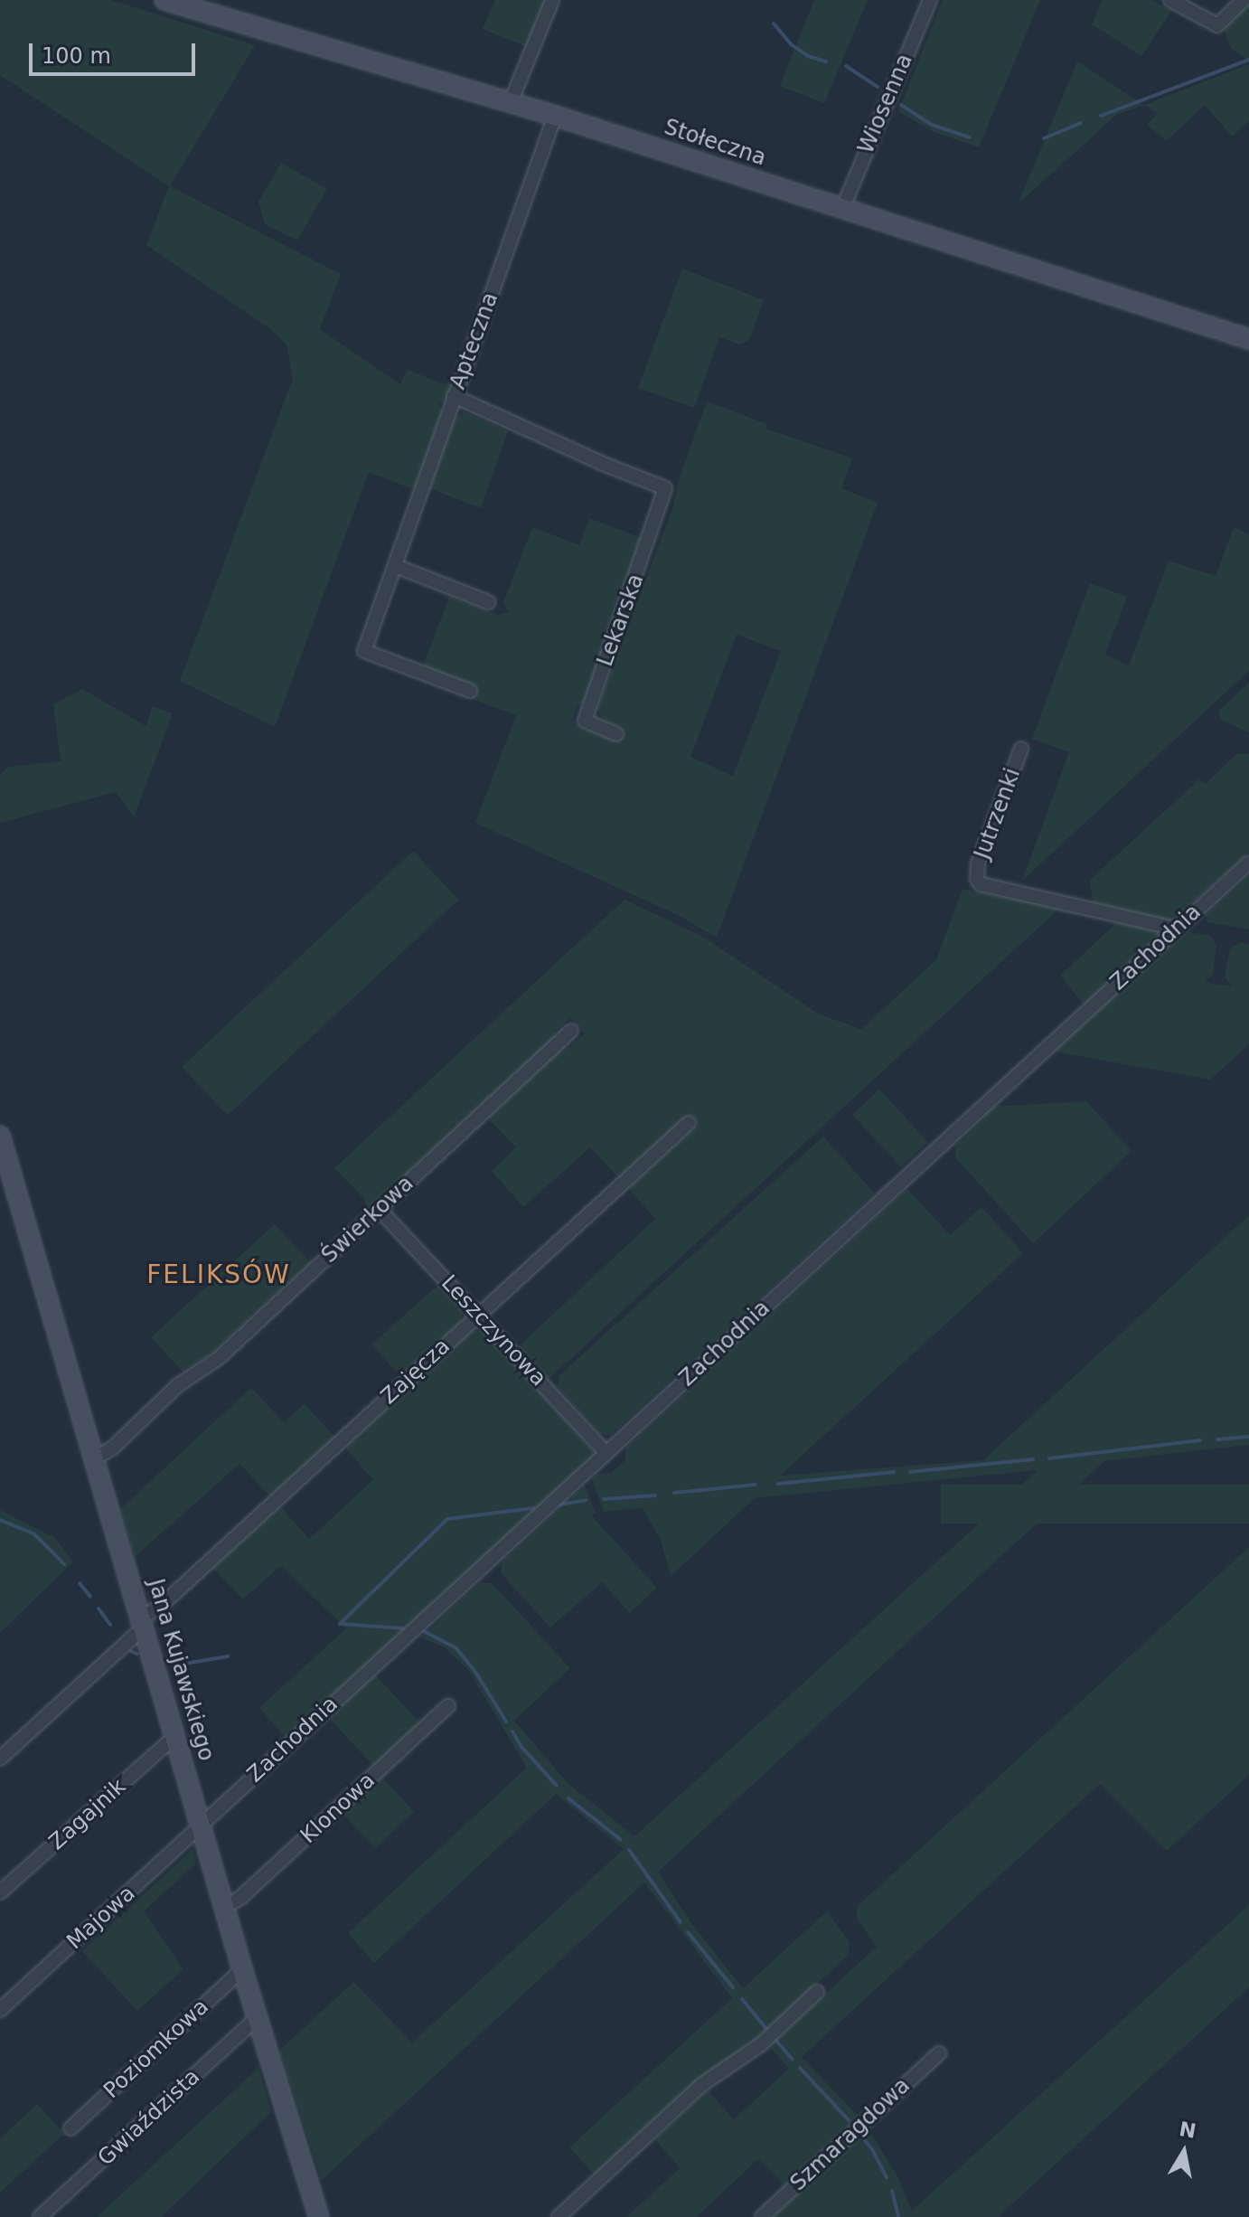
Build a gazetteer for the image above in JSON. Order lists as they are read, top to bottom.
{
  "streets": {
    "main road": ["Stołeczna", "Jana Kujawskiego"],
    "street": [
      "Wiosenna",
      "Apteczna",
      "Lekarska",
      "Jutrzenki",
      "Zachodnia",
      "Świerkowa",
      "Leszczynowa",
      "Zajęcza",
      "Klonowa",
      "Zagajnik",
      "Majowa",
      "Poziomkowa",
      "Gwiaździsta",
      "Szmaragdowa"
    ]
  },
  "crossings": [
    ["Wiosenna", "Stołeczna"],
    ["Stołeczna", "Apteczna"],
    ["Apteczna", "Lekarska"],
    ["Jutrzenki", "Zachodnia"],
    ["Zachodnia", "Leszczynowa"],
    ["Zachodnia", "Jana Kujawskiego"],
    ["Zachodnia", "Majowa"],
    ["Świerkowa", "Leszczynowa"],
    ["Świerkowa", "Jana Kujawskiego"],
    ["Leszczynowa", "Zajęcza"],
    ["Zajęcza", "Jana Kujawskiego"],
    ["Jana Kujawskiego", "Klonowa"],
    ["Jana Kujawskiego", "Zagajnik"],
    ["Jana Kujawskiego", "Majowa"],
    ["Jana Kujawskiego", "Poziomkowa"],
    ["Jana Kujawskiego", "Gwiaździsta"]
  ],
  "districts": ["FELIKSÓW"],
  "scale_bar": "100 m",
  "north": "top"
}
